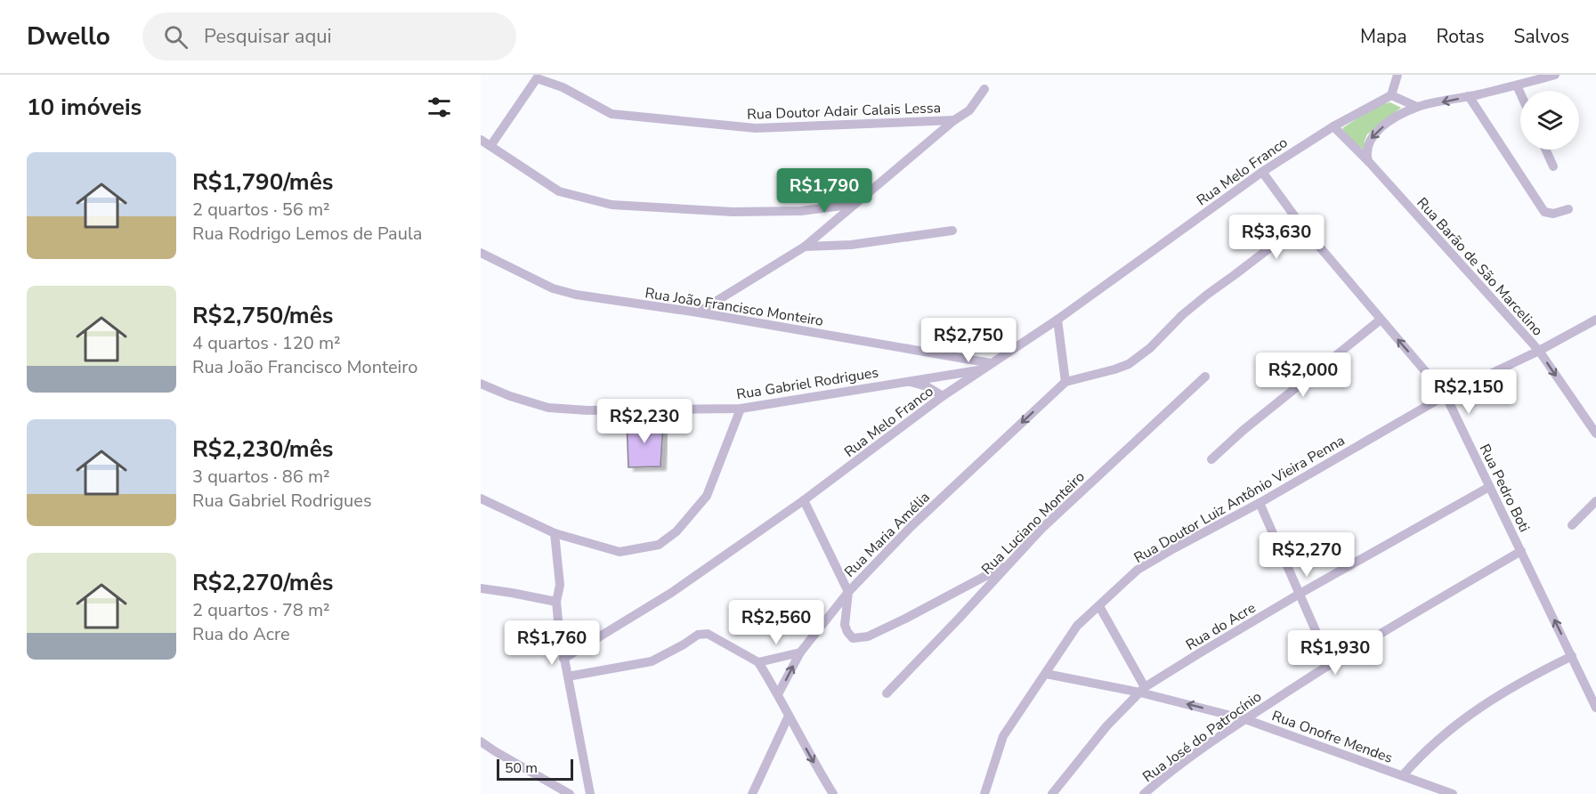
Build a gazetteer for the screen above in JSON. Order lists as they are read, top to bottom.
{
  "streets": {
    "street": [
      "Rua Doutor Adair Calais Lessa",
      "Rua Melo Franco",
      "Rua Barão de São Marcelino",
      "Rua João Francisco Monteiro",
      "Rua Gabriel Rodrigues",
      "Rua Pedro Boti",
      "Rua Doutor Luiz Antônio Vieira Penna",
      "Rua Luciano Monteiro",
      "Rua Maria Amélia",
      "Rua do Acre",
      "Rua José do Patrocínio",
      "Rua Onofre Mendes"
    ]
  },
  "crossings": [
    ["Rua Melo Franco", "Rua Barão de São Marcelino"],
    ["Rua Melo Franco", "Rua João Francisco Monteiro"],
    ["Rua Melo Franco", "Rua Gabriel Rodrigues"],
    ["Rua Melo Franco", "Rua Pedro Boti"],
    ["Rua Barão de São Marcelino", "Rua Doutor Luiz Antônio Vieira Penna"],
    ["Rua Pedro Boti", "Rua Doutor Luiz Antônio Vieira Penna"],
    ["Rua Pedro Boti", "Rua do Acre"],
    ["Rua Pedro Boti", "Rua José do Patrocínio"],
    ["Rua Doutor Luiz Antônio Vieira Penna", "Rua Onofre Mendes"],
    ["Rua do Acre", "Rua Onofre Mendes"],
    ["Rua José do Patrocínio", "Rua Onofre Mendes"]
  ],
  "scale_bar": "50 m",
  "page": {
    "header": "Dwello",
    "search": "Pesquisar aqui",
    "nav": ["Mapa", "Rotas", "Salvos"],
    "heading": "10 imóveis",
    "list": [
      {
        "name": "R$1,790/mês",
        "note": "2 quartos · 56 m² · Rua Rodrigo Lemos de Paula"
      },
      {
        "name": "R$2,750/mês",
        "note": "4 quartos · 120 m² · Rua João Francisco Monteiro"
      },
      {
        "name": "R$2,230/mês",
        "note": "3 quartos · 86 m² · Rua Gabriel Rodrigues"
      },
      {
        "name": "R$2,270/mês",
        "note": "2 quartos · 78 m² · Rua do Acre"
      }
    ],
    "price": [
      "R$1,790",
      "R$3,630",
      "R$2,750",
      "R$2,000",
      "R$2,150",
      "R$2,230",
      "R$2,270",
      "R$2,560",
      "R$1,760",
      "R$1,930"
    ],
    "scale": "50 m"
  }
}
